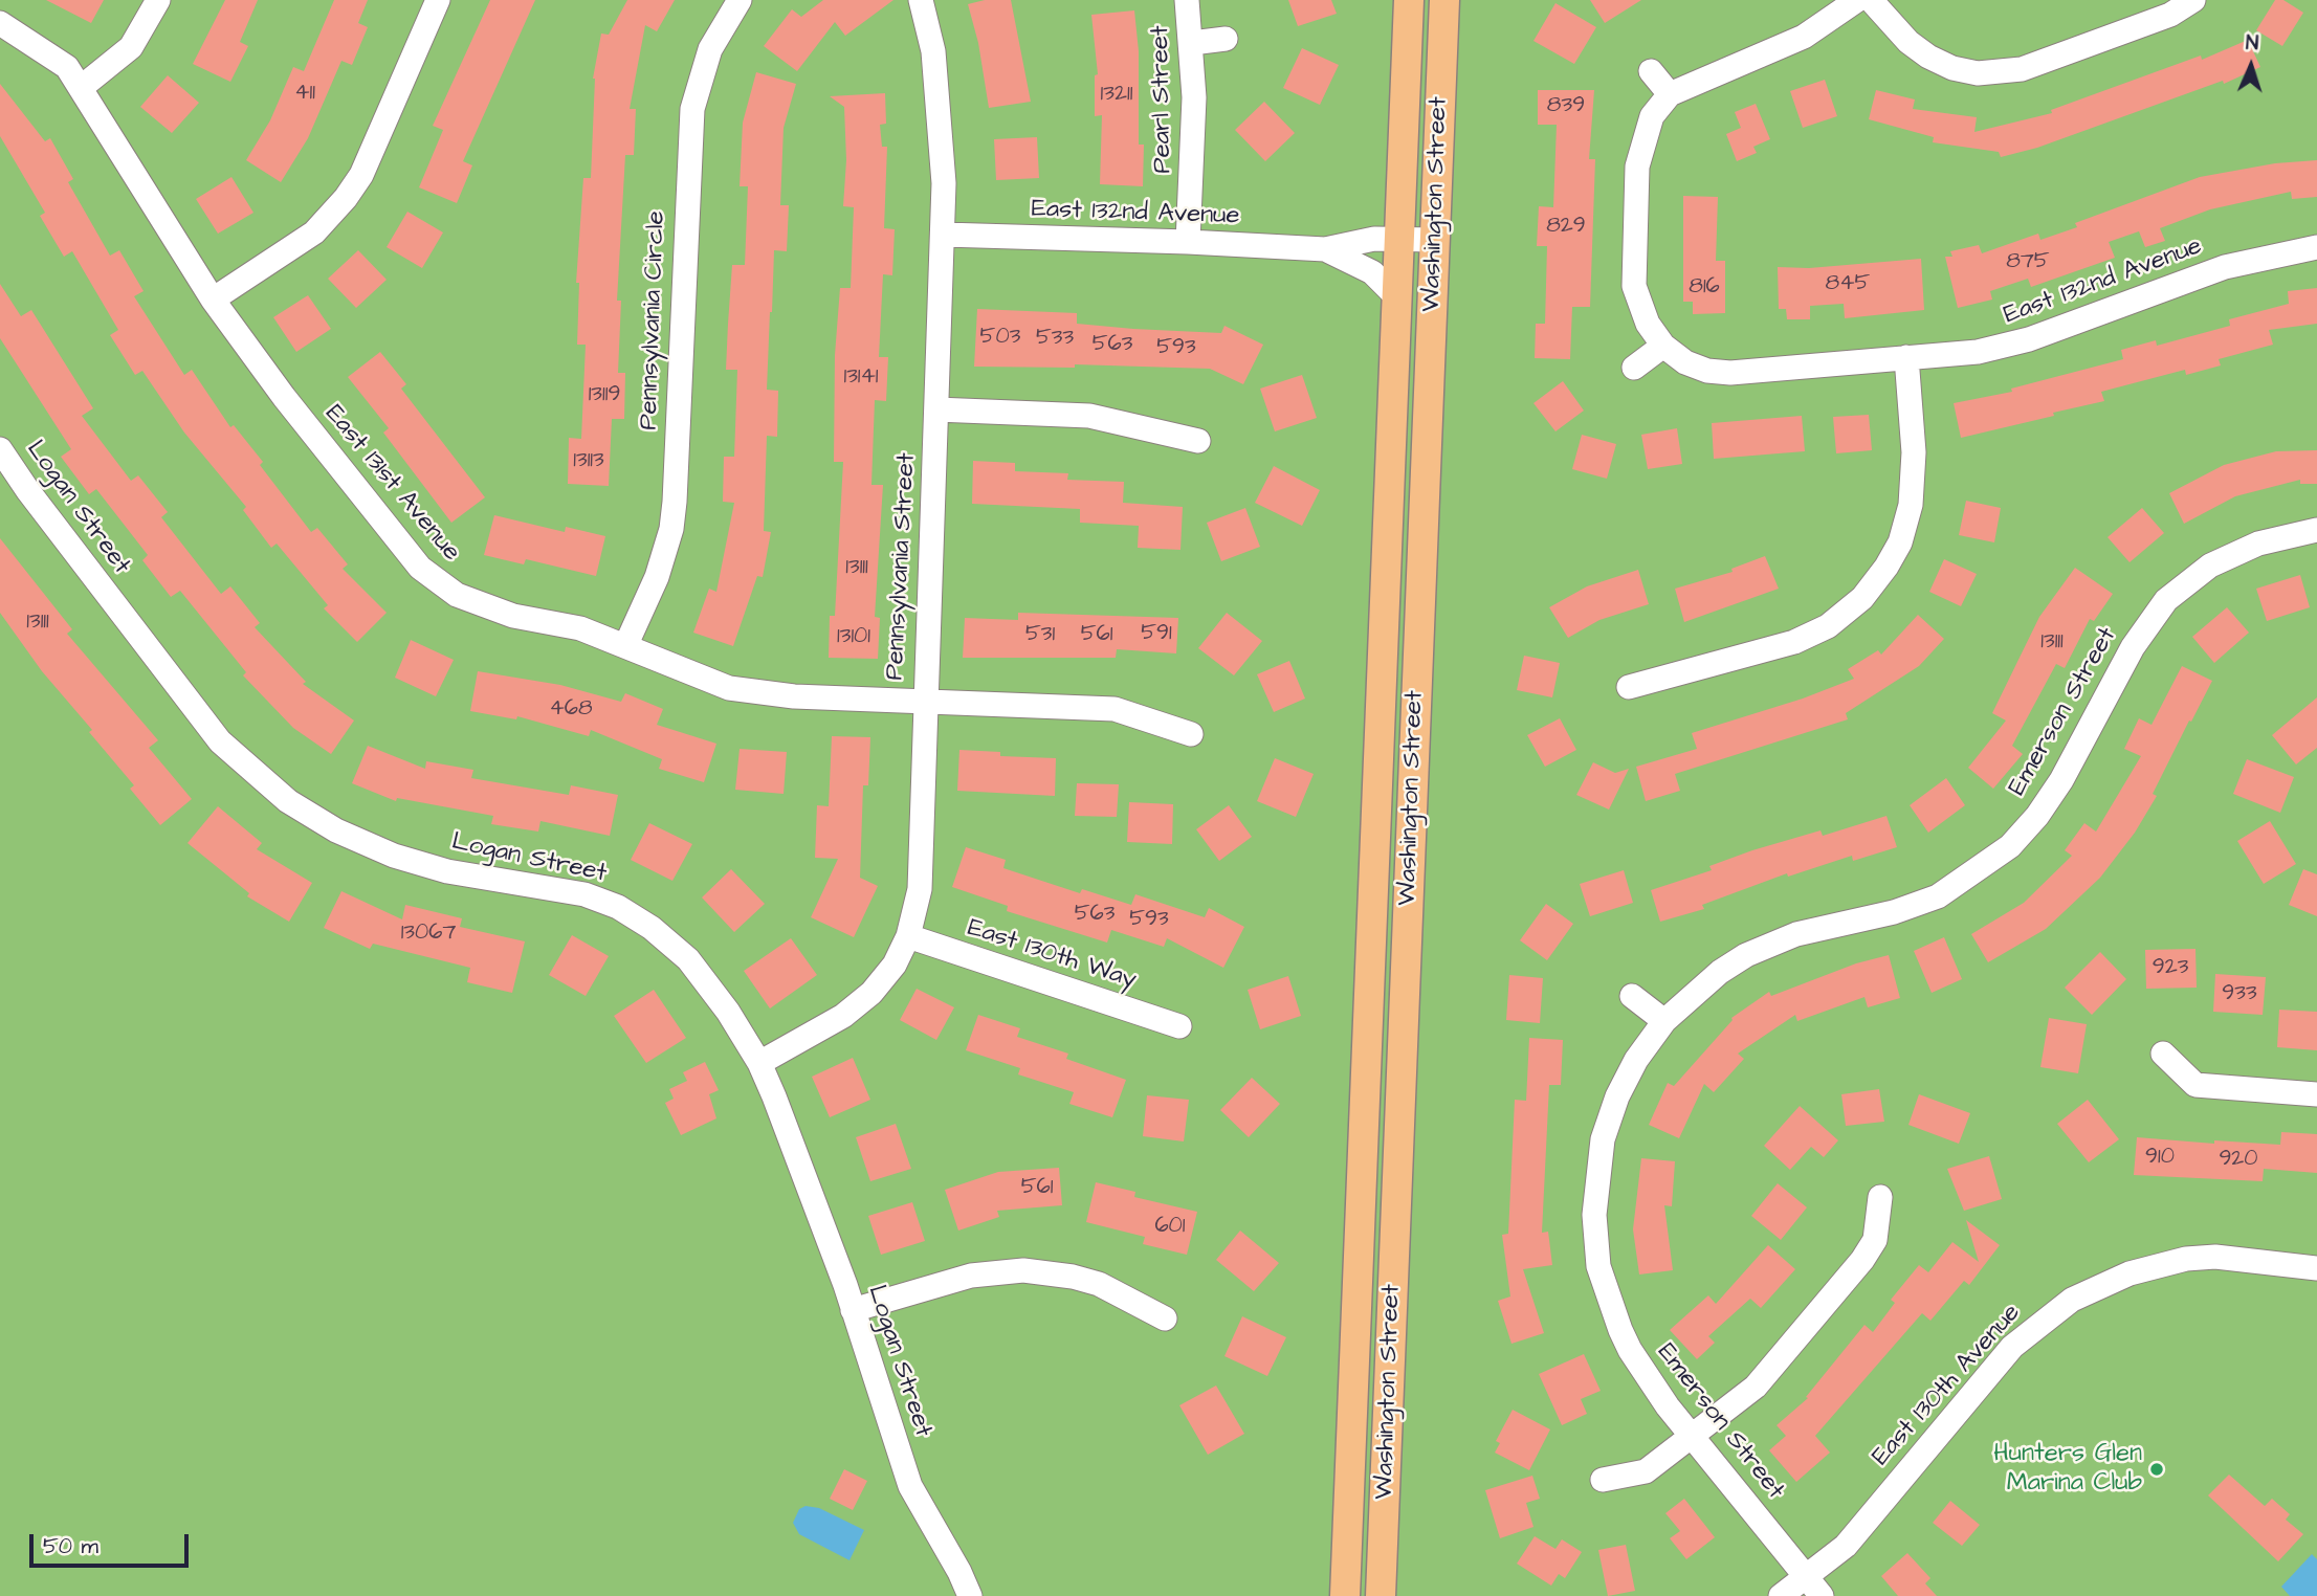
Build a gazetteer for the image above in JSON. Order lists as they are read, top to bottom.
{
  "streets": {
    "main road": ["Washington Street"],
    "street": [
      "Pearl Street",
      "East 132nd Avenue",
      "Pennsylvania Circle",
      "East 131st Avenue",
      "Logan Street",
      "Pennsylvania Street",
      "Emerson Street",
      "East 130th Way",
      "East 130th Avenue"
    ]
  },
  "crossings": [
    ["Pearl Street", "East 132nd Avenue"],
    ["Washington Street", "East 132nd Avenue"],
    ["East 132nd Avenue", "Pennsylvania Street"],
    ["Pennsylvania Circle", "East 131st Avenue"],
    ["East 131st Avenue", "Pennsylvania Street"],
    ["Logan Street", "Pennsylvania Street"],
    ["Pennsylvania Street", "East 130th Way"],
    ["Emerson Street", "East 130th Avenue"]
  ],
  "places": ["Hunters Glen Marina Club"],
  "house_numbers": [
    "411",
    "13211",
    "839",
    "829",
    "875",
    "845",
    "816",
    "503",
    "533",
    "563",
    "593",
    "13141",
    "13119",
    "13113",
    "13111",
    "13111",
    "591",
    "531",
    "561",
    "13101",
    "13111",
    "468",
    "563",
    "593",
    "13067",
    "923",
    "933",
    "910",
    "920",
    "561",
    "601"
  ],
  "scale_bar": "50 m",
  "north": "top"
}
